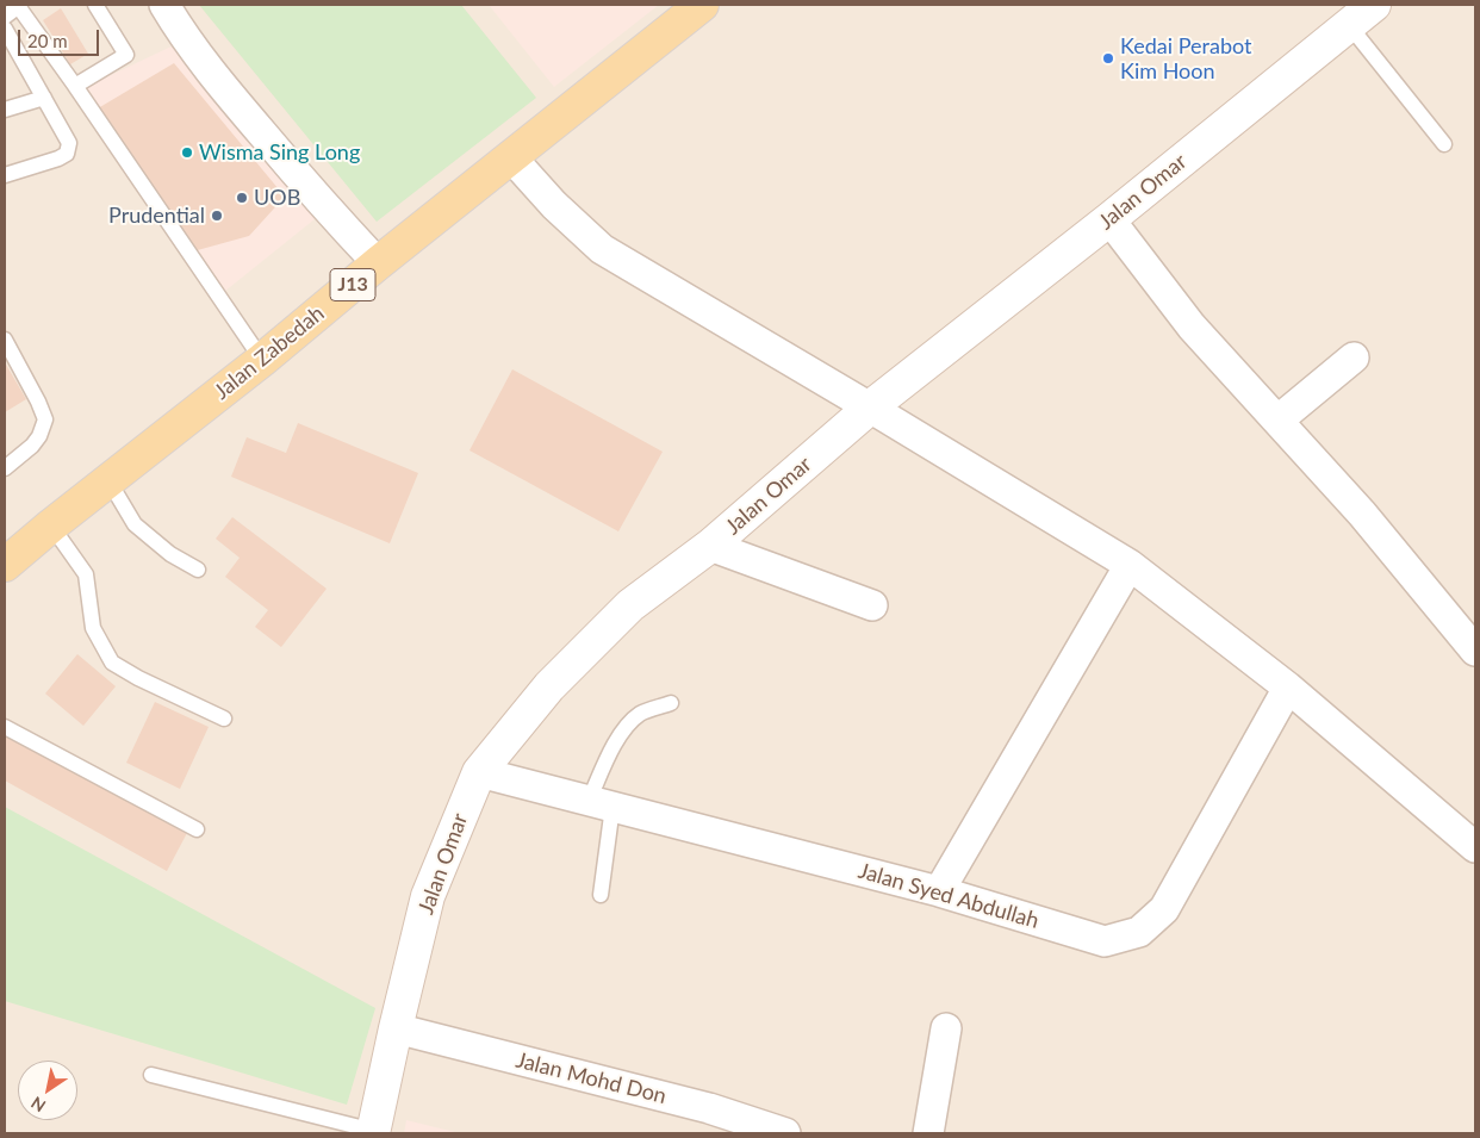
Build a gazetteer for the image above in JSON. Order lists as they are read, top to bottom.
{
  "streets": {
    "main road": ["J13", "Jalan Zabedah"],
    "street": ["Jalan Omar", "Jalan Syed Abdullah", "Jalan Mohd Don"]
  },
  "crossings": [
    ["Jalan Omar", "Jalan Syed Abdullah"],
    ["Jalan Omar", "Jalan Mohd Don"]
  ],
  "places": [
    "Kedai Perabot Kim Hoon",
    "Wisma Sing Long",
    "UOB",
    "Prudential"
  ],
  "scale_bar": "20 m",
  "north": "bottom left"
}
